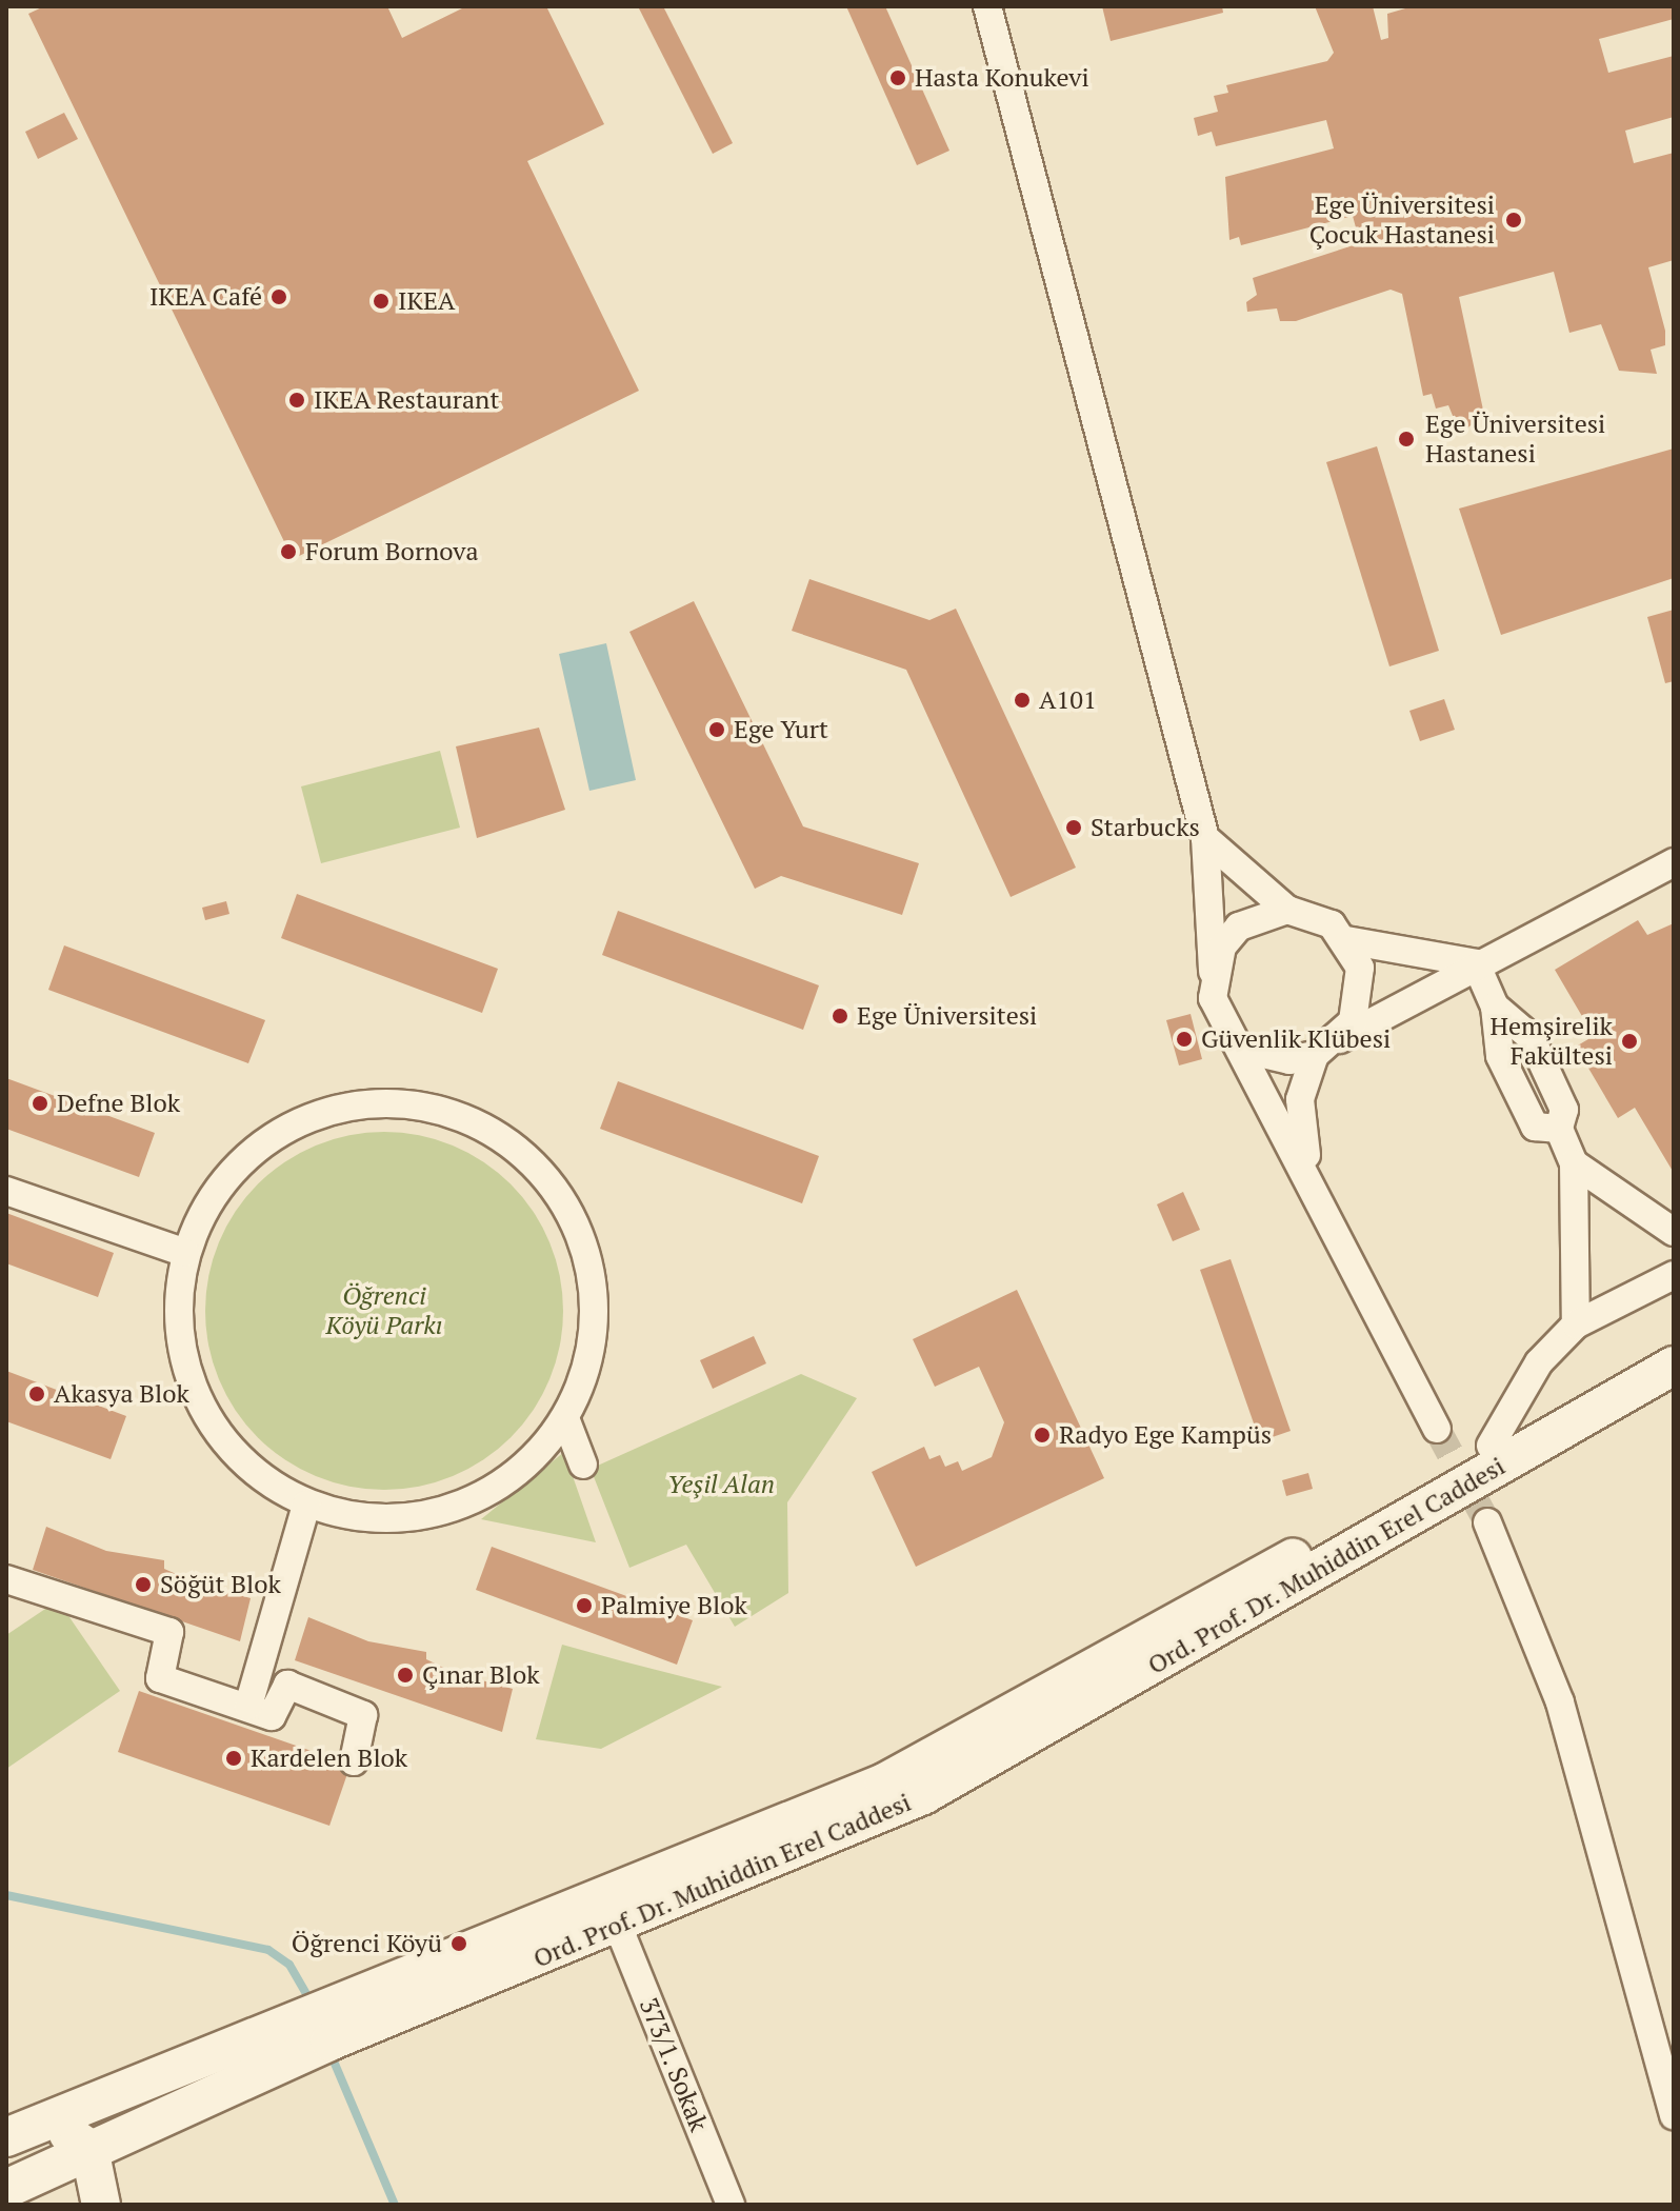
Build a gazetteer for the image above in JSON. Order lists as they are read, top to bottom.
{
  "streets": {
    "main road": ["Ord. Prof. Dr. Muhiddin Erel Caddesi"],
    "street": ["373/1. Sokak"]
  },
  "crossings": [
    ["Ord. Prof. Dr. Muhiddin Erel Caddesi", "373/1. Sokak"]
  ],
  "parks": ["Öğrenci Köyü Parkı", "Yeşil Alan"],
  "places": [
    "Hasta Konukevi",
    "Ege Üniversitesi Çocuk Hastanesi",
    "IKEA Café",
    "IKEA",
    "IKEA Restaurant",
    "Ege Üniversitesi Hastanesi",
    "Forum Bornova",
    "A101",
    "Ege Yurt",
    "Starbucks",
    "Ege Üniversitesi",
    "Güvenlik Klübesi",
    "Hemşirelik Fakültesi",
    "Defne Blok",
    "Akasya Blok",
    "Radyo Ege Kampüs",
    "Söğüt Blok",
    "Palmiye Blok",
    "Çınar Blok",
    "Kardelen Blok",
    "Öğrenci Köyü"
  ]
}
